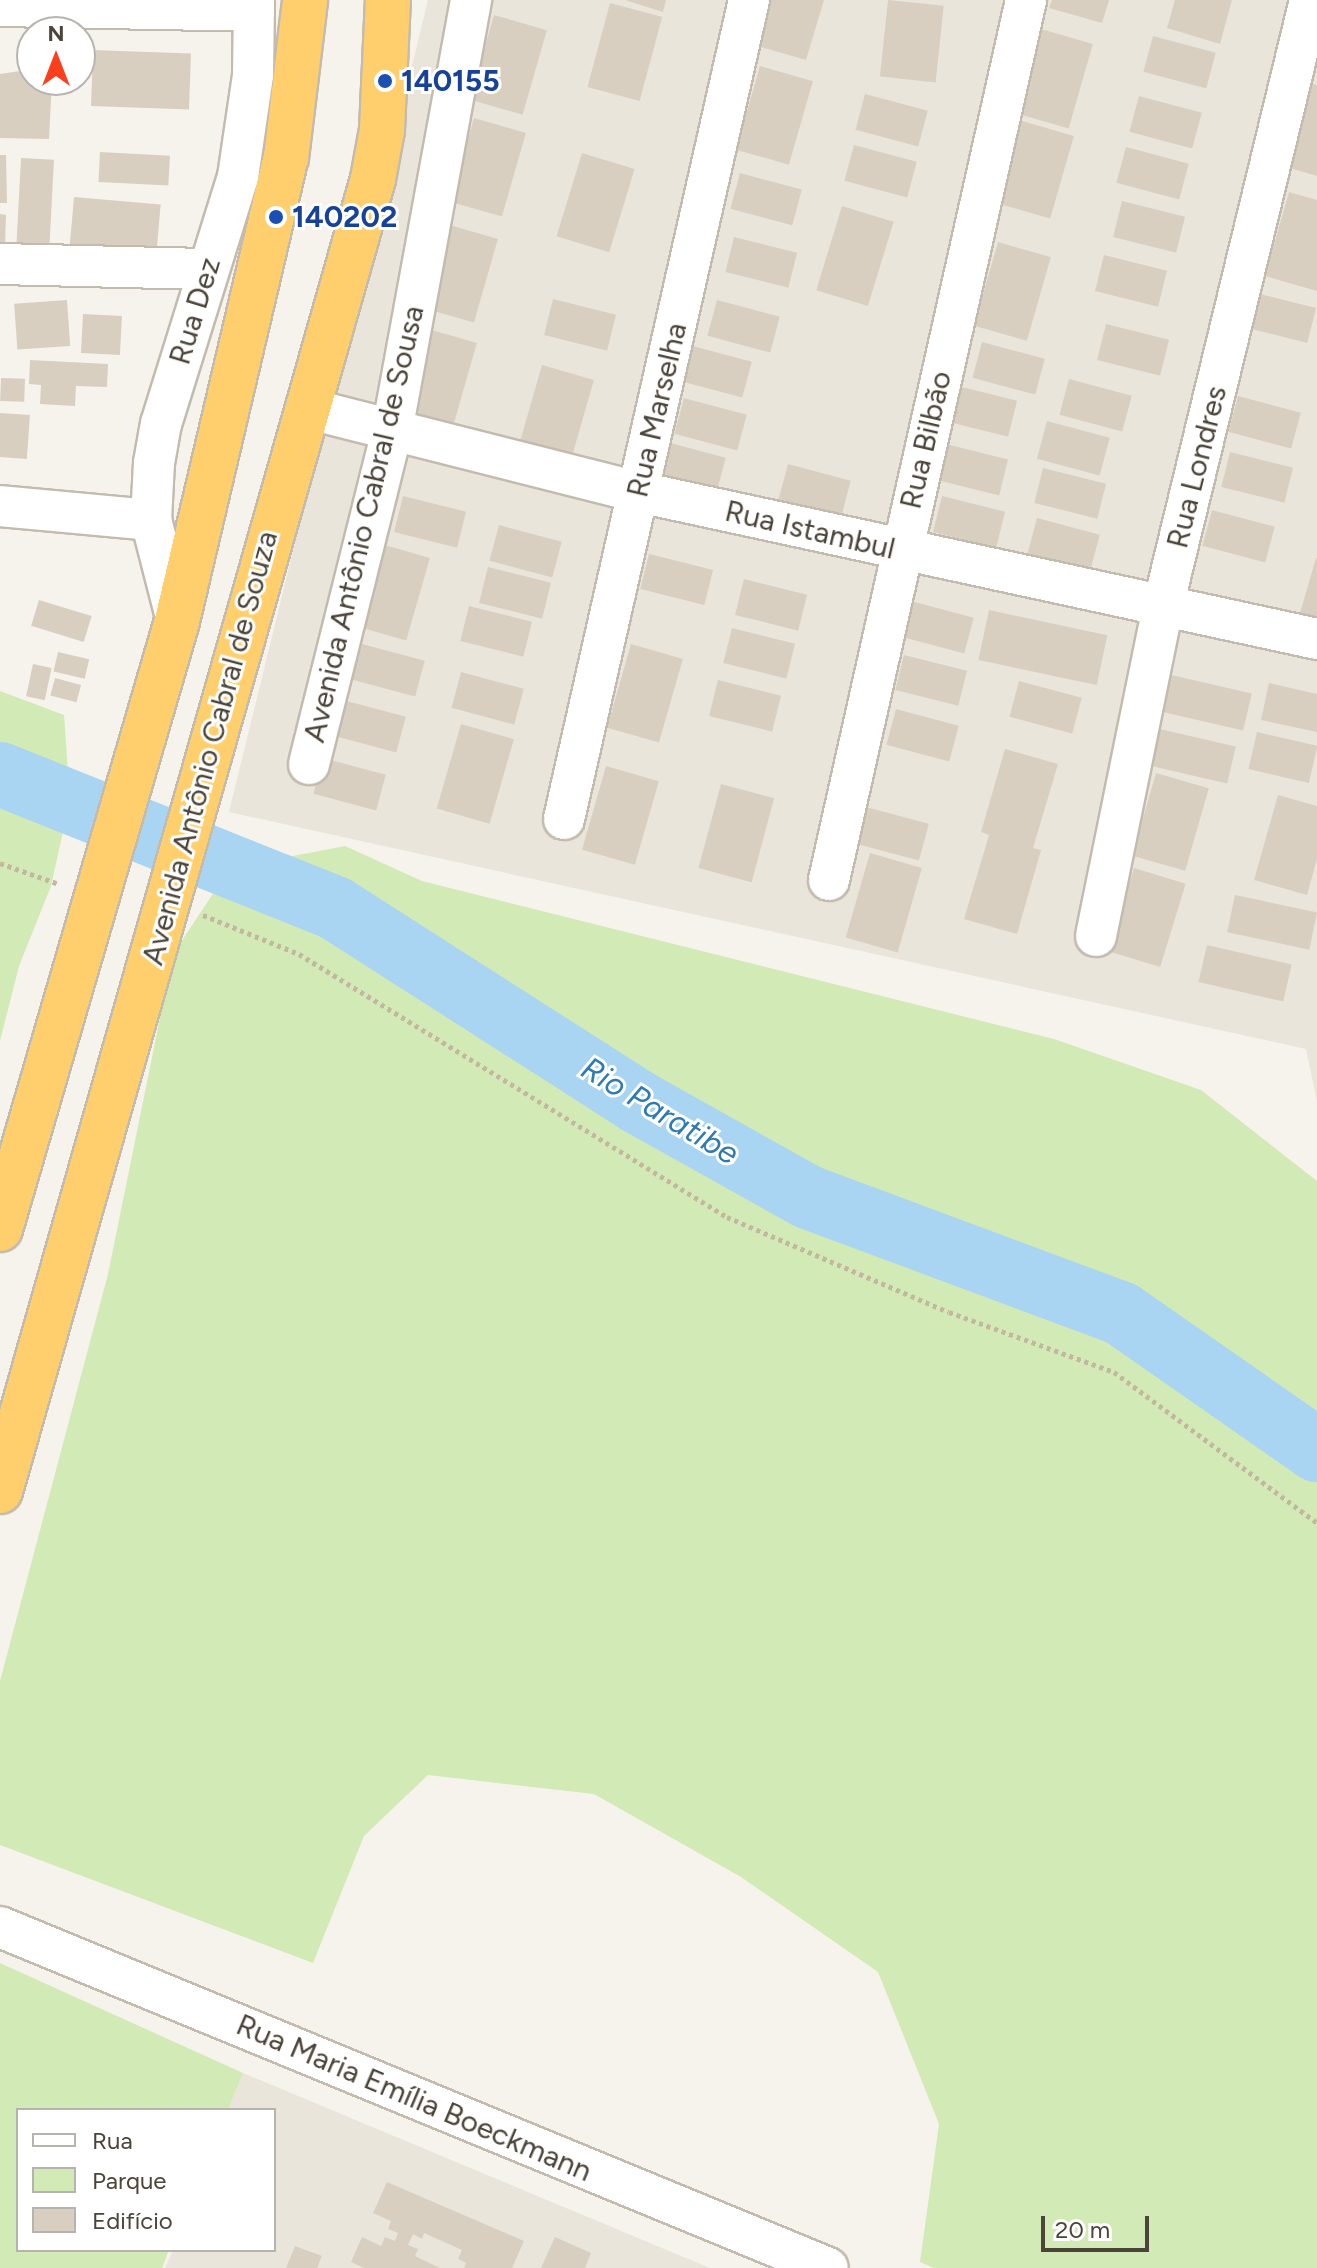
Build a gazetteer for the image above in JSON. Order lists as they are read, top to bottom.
{
  "streets": {
    "highway": ["Avenida Antônio Cabral de Souza"],
    "street": [
      "Rua Dez",
      "Rua Marselha",
      "Rua Bilbão",
      "Rua Londres",
      "Avenida Antônio Cabral de Sousa",
      "Rua Istambul",
      "Rua Maria Emília Boeckmann"
    ]
  },
  "crossings": [
    ["Rua Marselha", "Rua Istambul"],
    ["Rua Bilbão", "Rua Istambul"],
    ["Rua Londres", "Rua Istambul"],
    ["Avenida Antônio Cabral de Sousa", "Rua Istambul"],
    ["Rua Istambul", "Avenida Antônio Cabral de Souza"]
  ],
  "water": ["Rio Paratibe"],
  "places": ["140155", "140202"],
  "legend": ["Rua", "Parque", "Edifício"],
  "scale_bar": "20 m",
  "north": "top"
}
